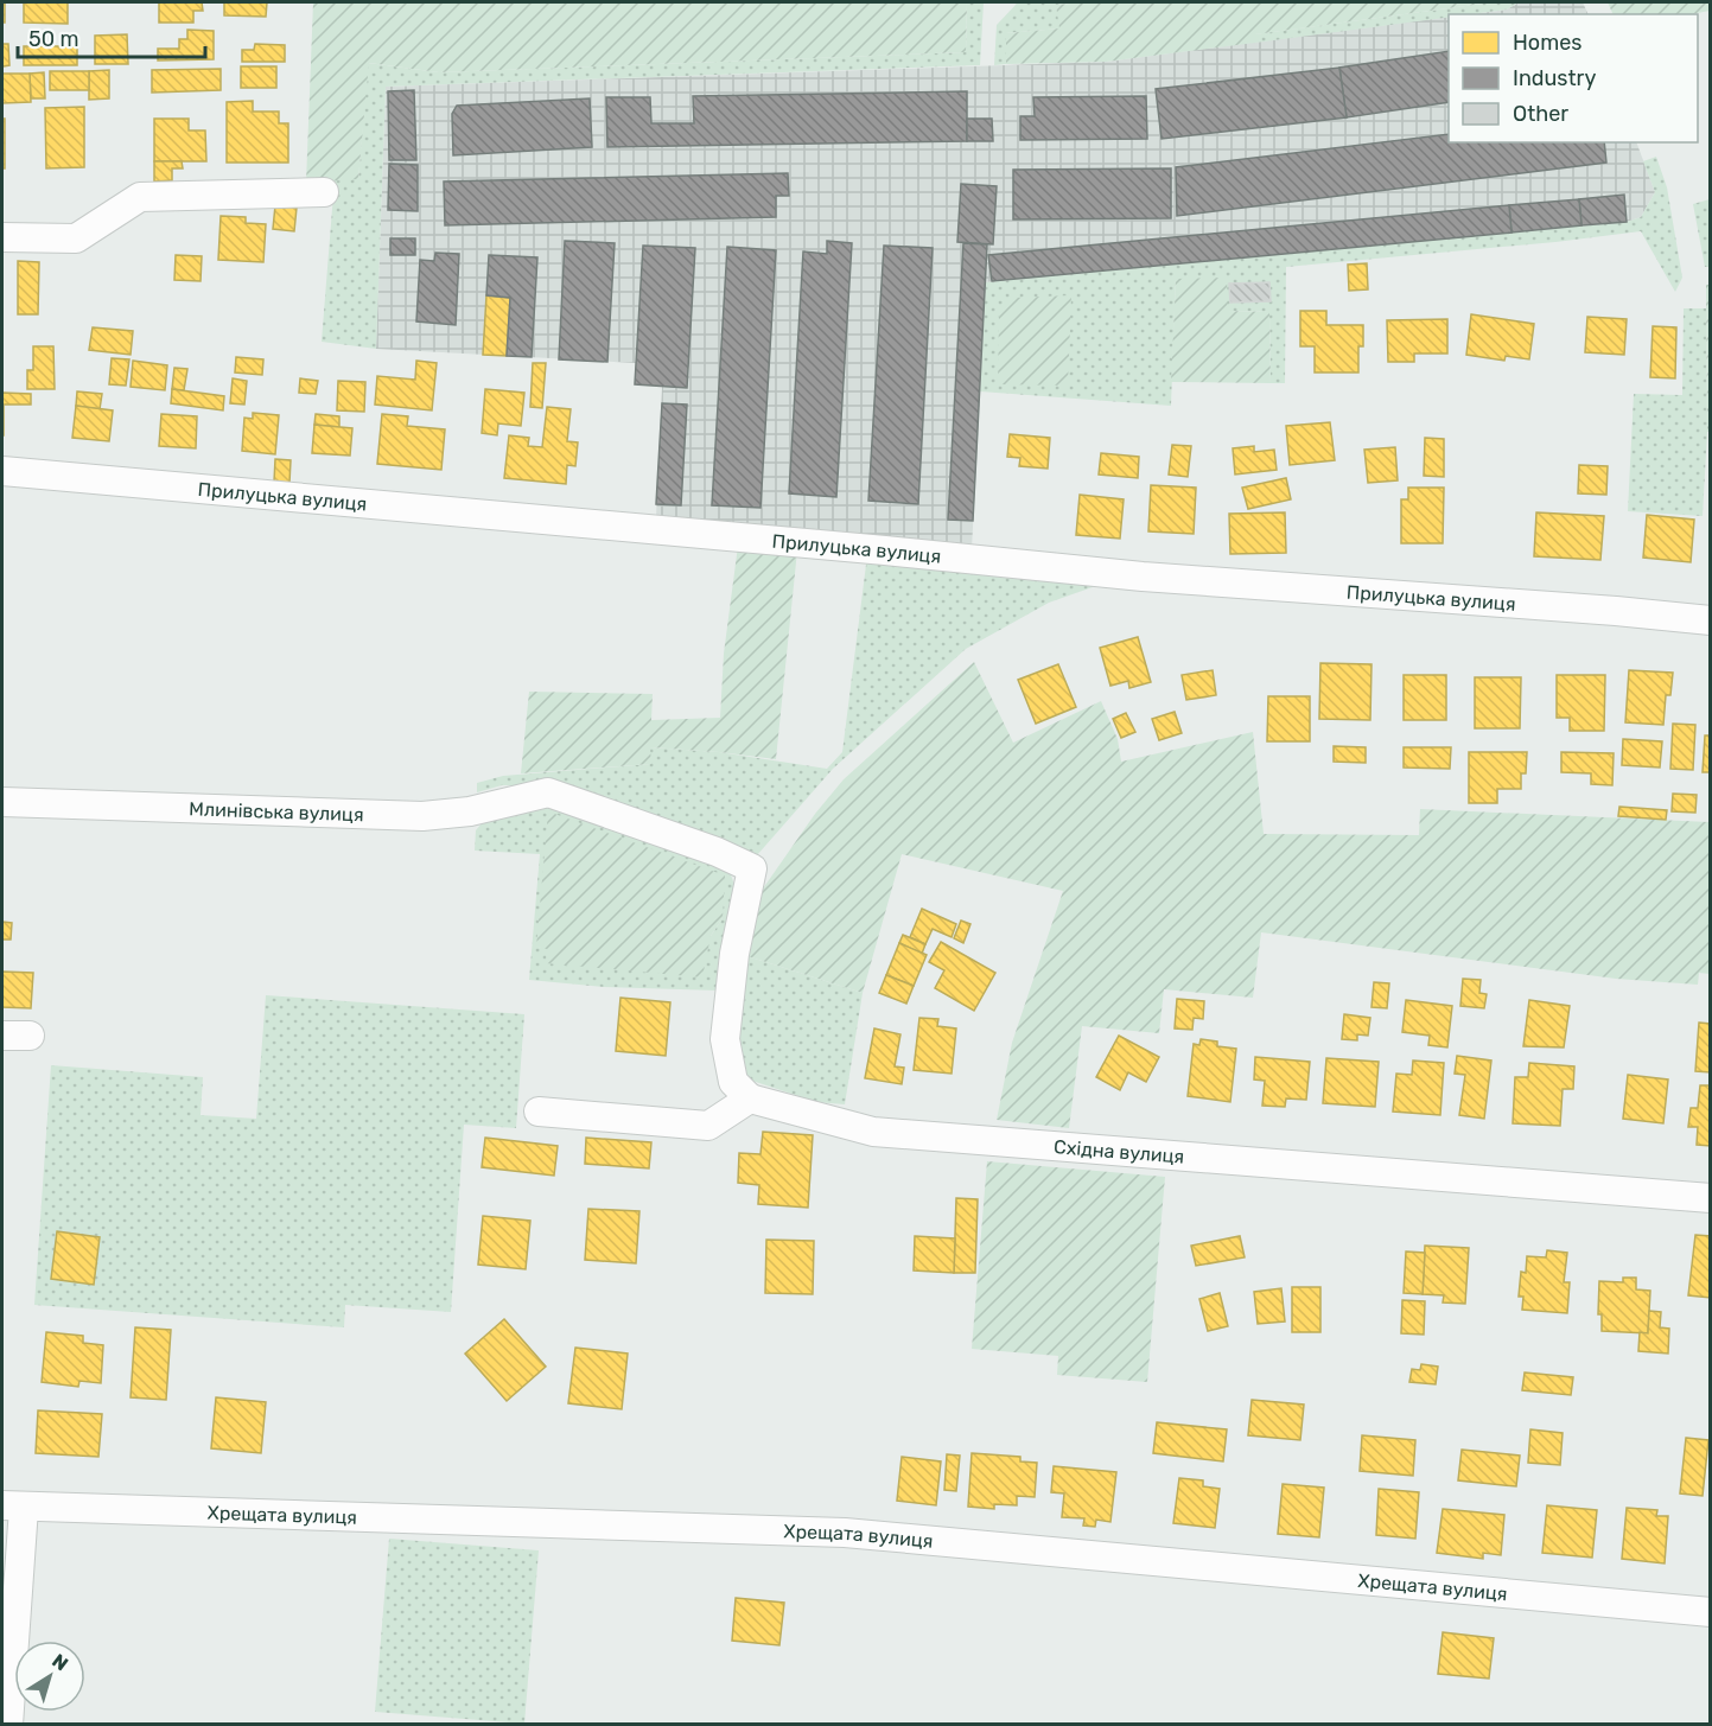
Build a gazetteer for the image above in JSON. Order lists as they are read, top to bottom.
{
  "streets": {
    "street": [
      "Прилуцька вулиця",
      "Млинівська вулиця",
      "Східна вулиця",
      "Хрещата вулиця"
    ]
  },
  "crossings": [
    ["Млинівська вулиця", "Східна вулиця"]
  ],
  "legend": ["Homes", "Industry", "Other"],
  "scale_bar": "50 m",
  "north": "top right"
}
